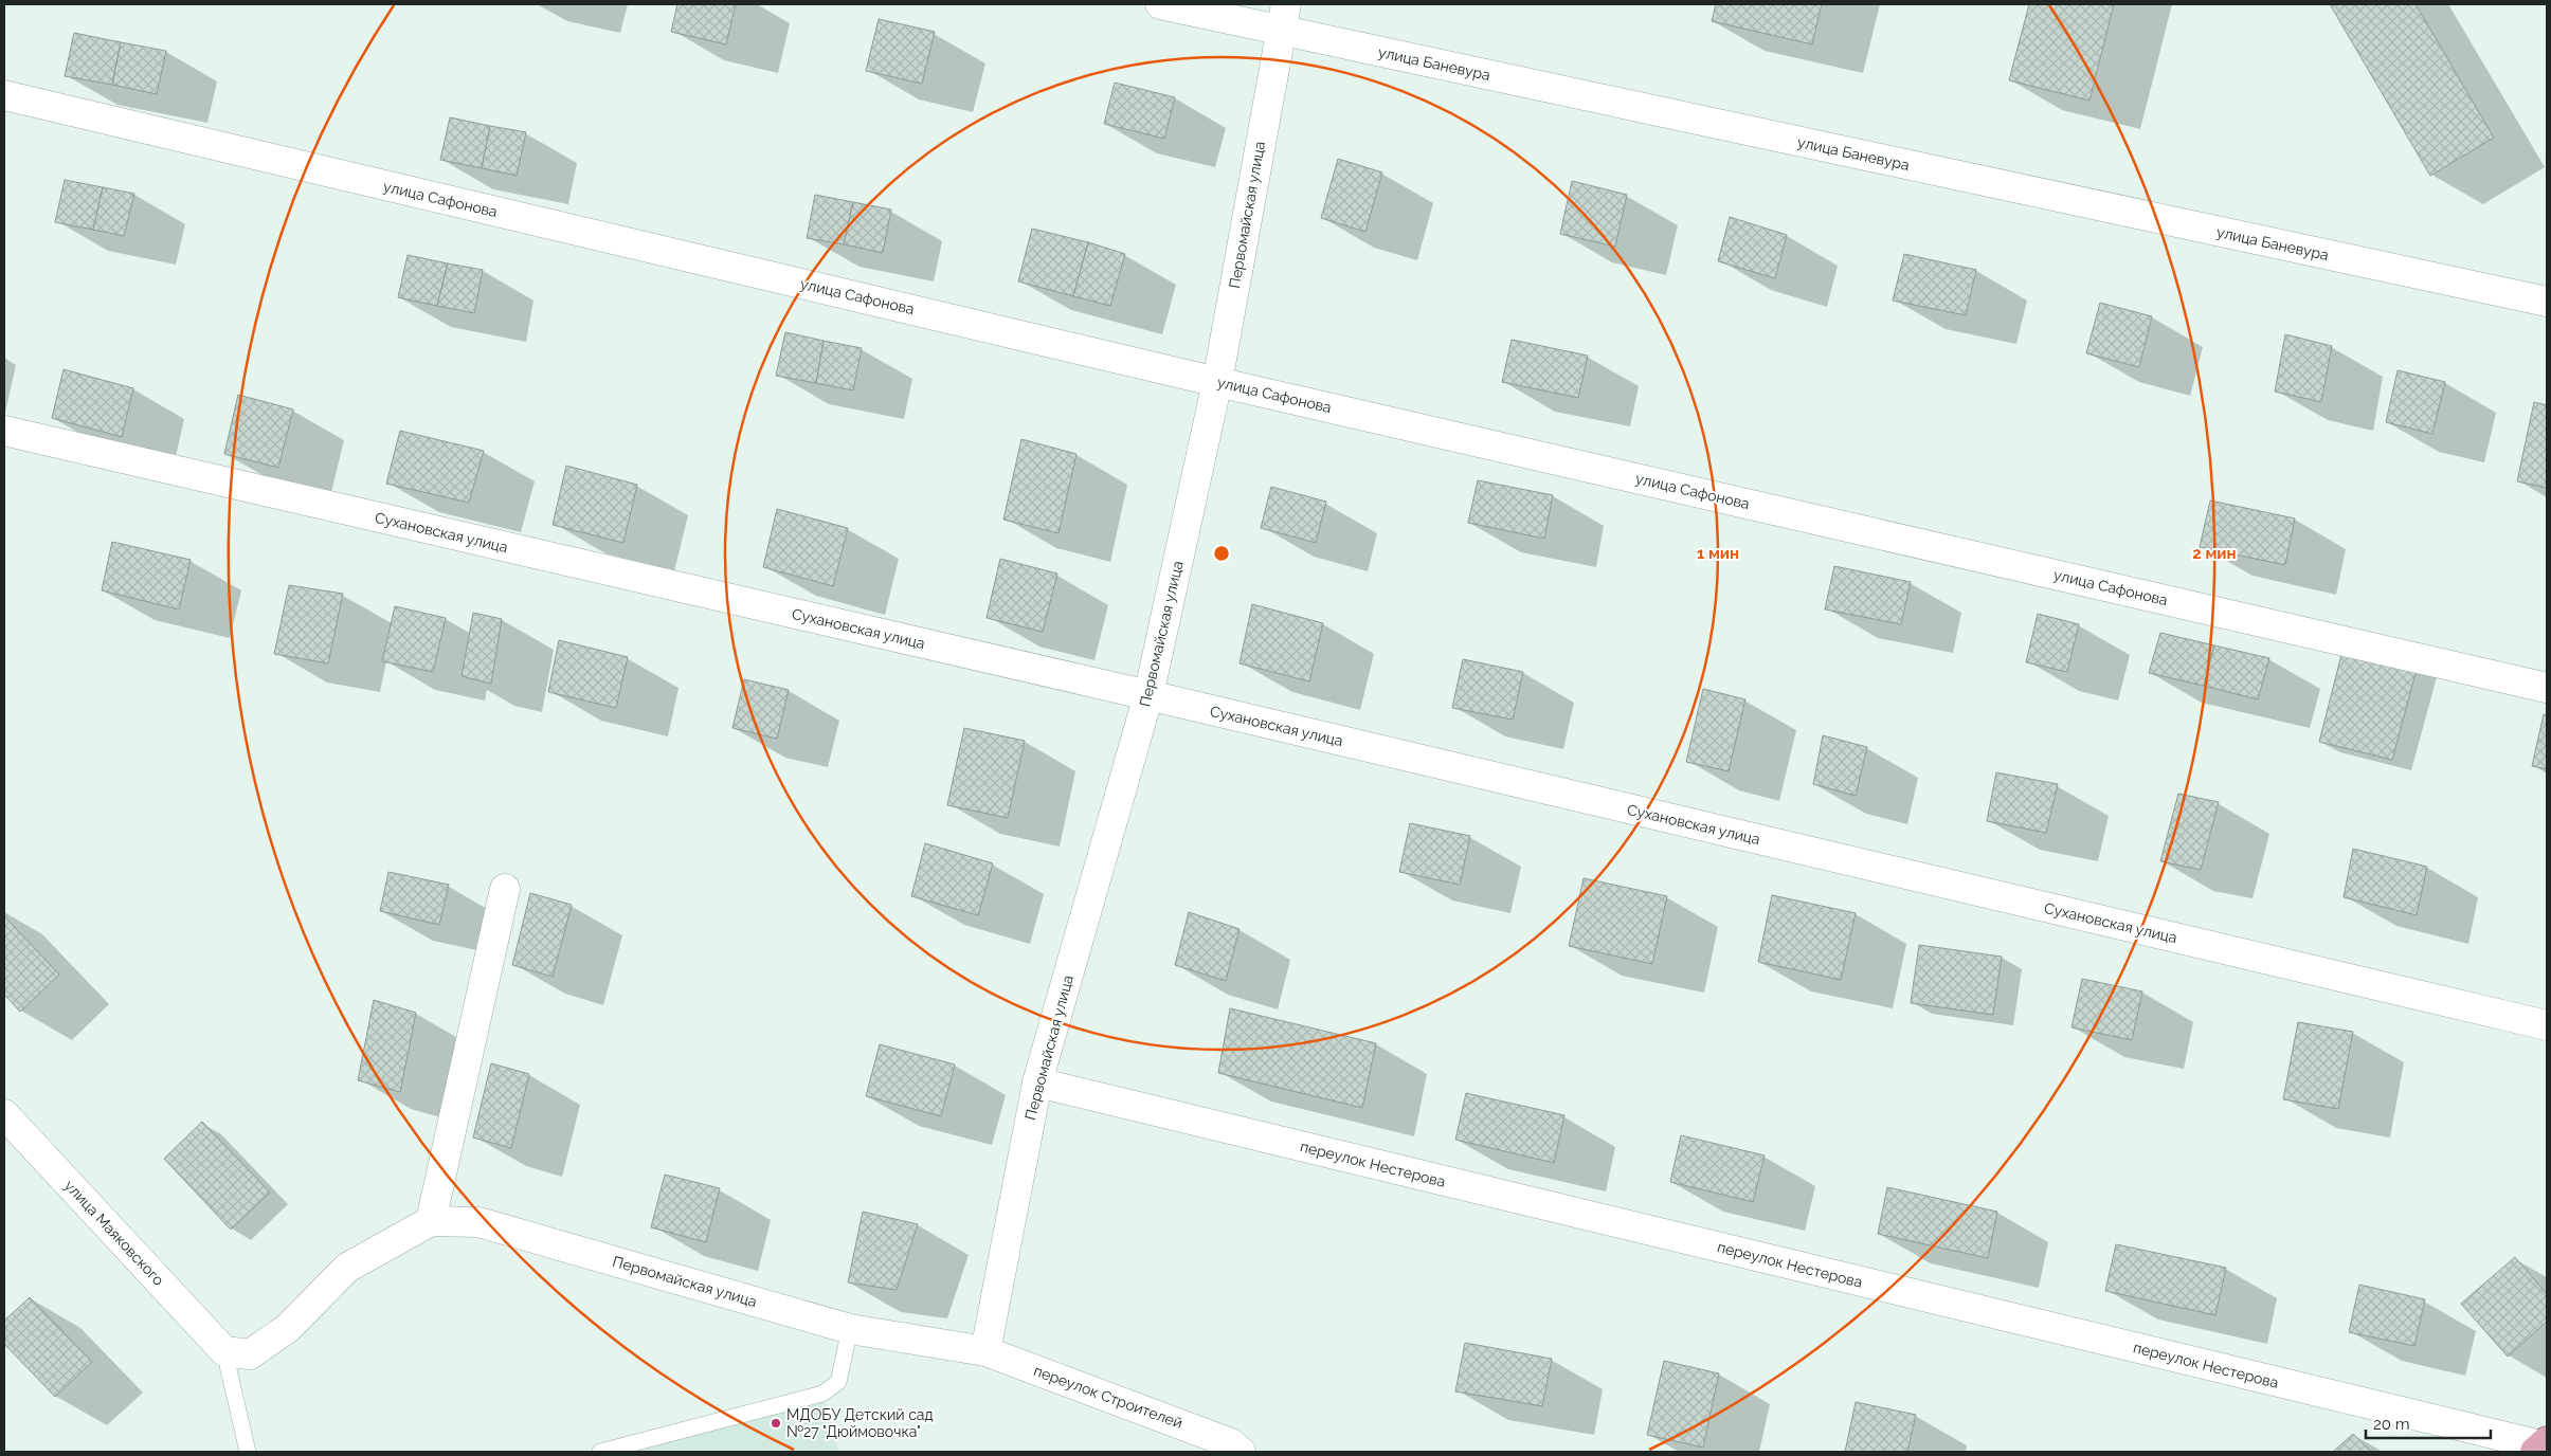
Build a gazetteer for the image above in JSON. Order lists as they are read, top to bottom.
{
  "streets": {
    "street": [
      "улица Баневура",
      "улица Сафонова",
      "Первомайская улица",
      "Сухановская улица",
      "переулок Нестерова",
      "улица Маяковского",
      "переулок Строителей"
    ]
  },
  "crossings": [
    ["улица Баневура", "Первомайская улица"],
    ["улица Сафонова", "Первомайская улица"],
    ["Первомайская улица", "Сухановская улица"],
    ["Первомайская улица", "переулок Нестерова"],
    ["Первомайская улица", "переулок Строителей"]
  ],
  "places": ["МДОБУ Детский сад №27 \"Дюймовочка\""],
  "scale_bar": "20 m",
  "rings": ["1 мин", "2 мин"]
}
